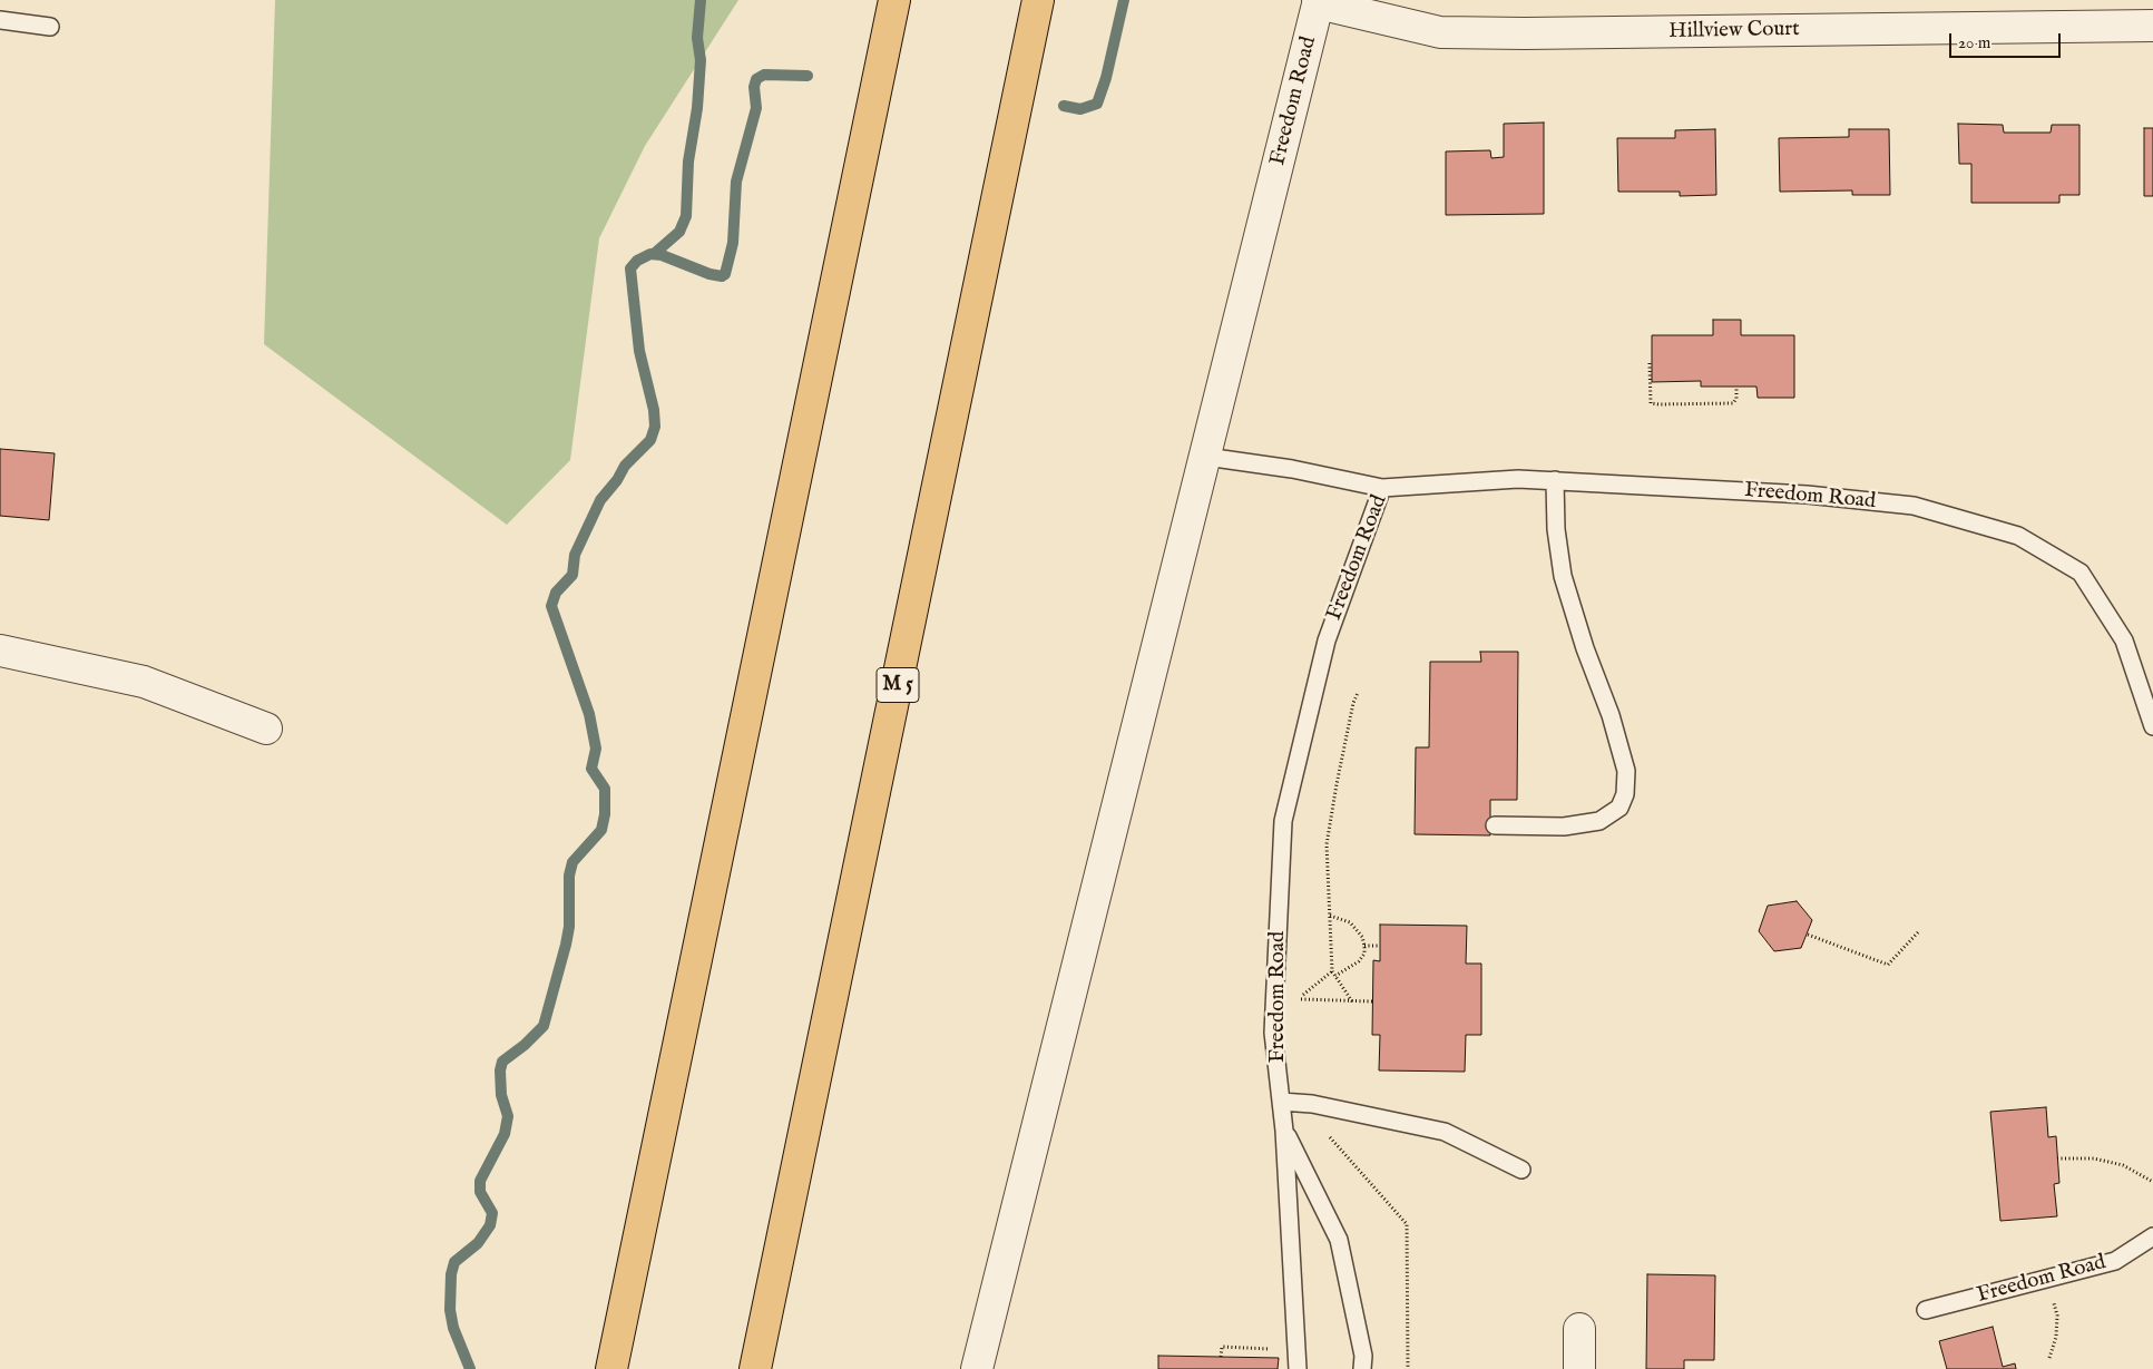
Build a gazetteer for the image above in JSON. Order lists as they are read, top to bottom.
{
  "streets": {
    "highway": ["M 5"],
    "street": ["Hillview Court", "Freedom Road"]
  },
  "crossings": [
    ["Hillview Court", "Freedom Road"]
  ],
  "scale_bar": "20 m"
}
